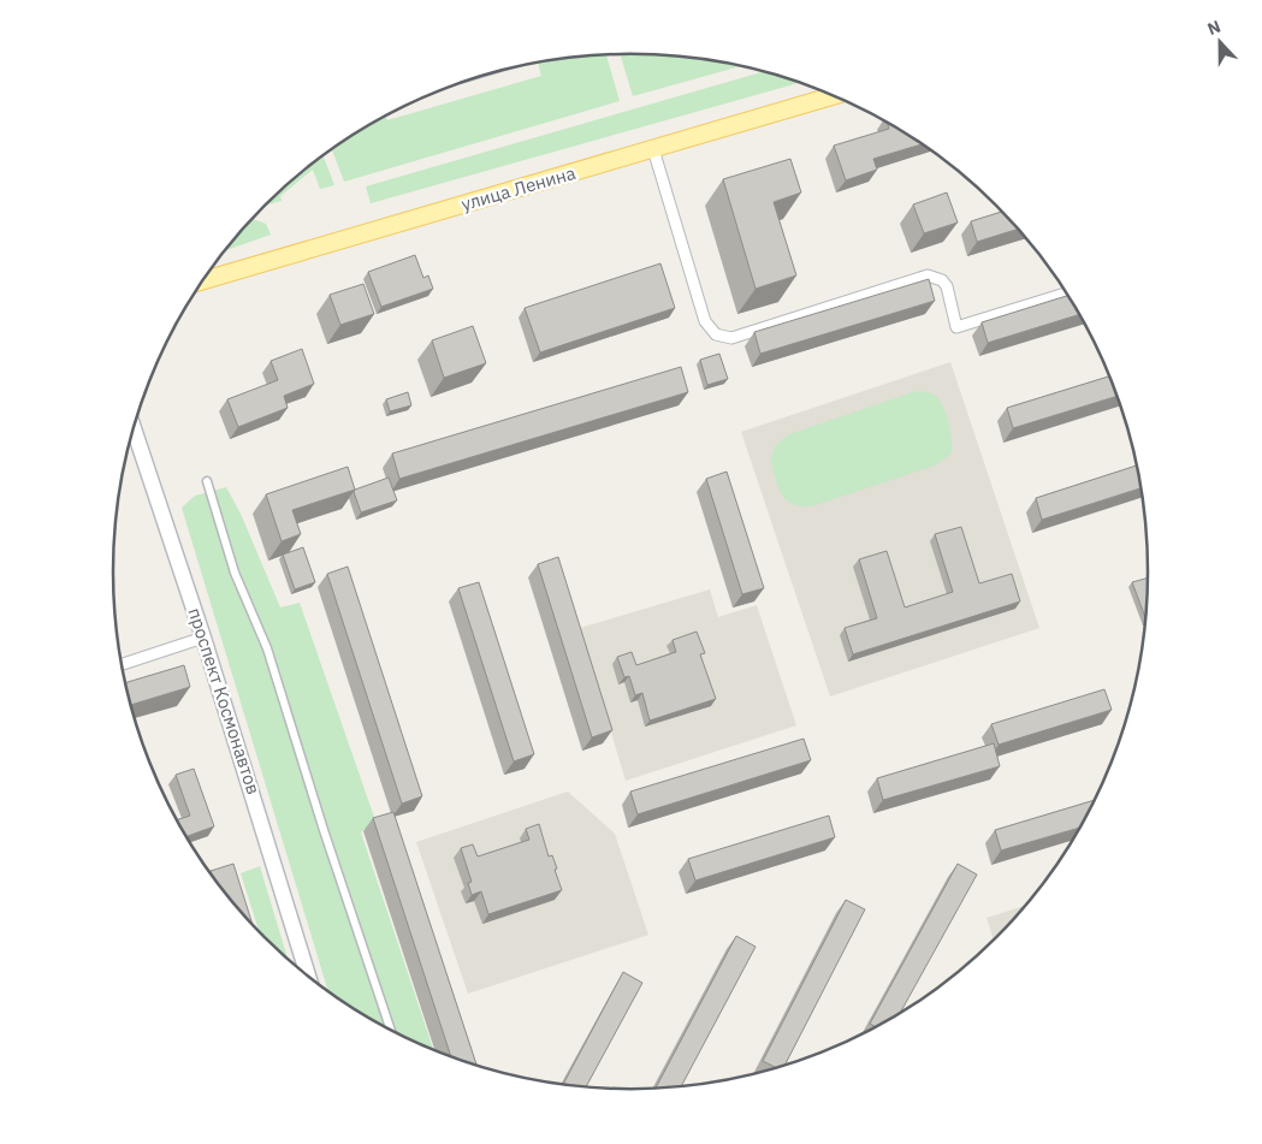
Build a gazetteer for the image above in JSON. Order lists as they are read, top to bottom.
{
  "streets": {
    "main road": ["улица Ленина", "проспект Космонавтов"]
  },
  "north": "top"
}
